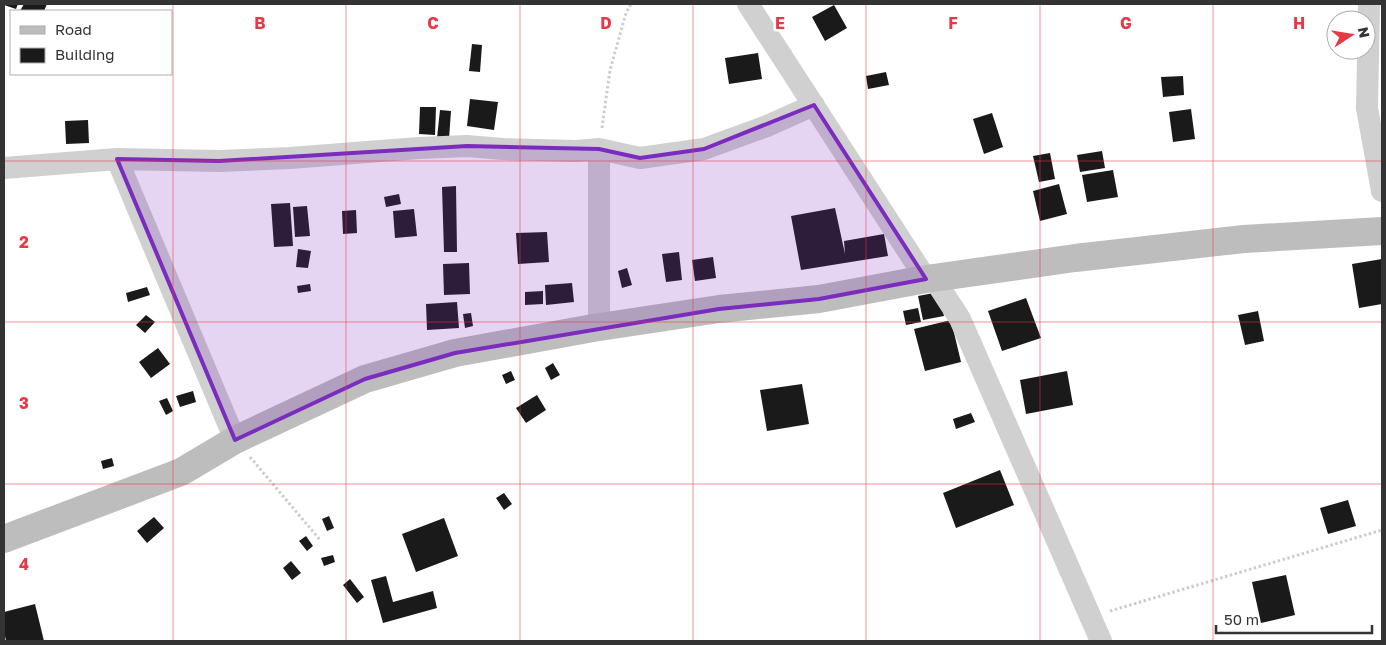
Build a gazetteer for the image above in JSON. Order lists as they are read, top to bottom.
{
  "legend": ["Road", "Building"],
  "scale_bar": "50 m",
  "north": "right",
  "grid": {
    "columns": [
      "B",
      "C",
      "D",
      "E",
      "F",
      "G",
      "H"
    ],
    "rows": ["2", "3", "4"]
  }
}
